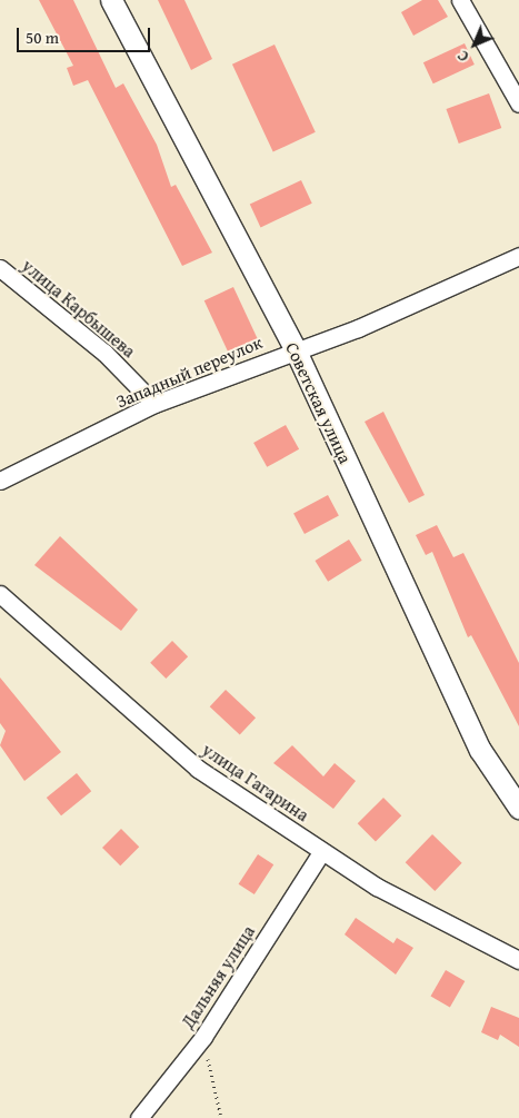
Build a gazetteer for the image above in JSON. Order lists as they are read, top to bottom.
{
  "streets": {
    "street": [
      "улица Карбышева",
      "Западный переулок",
      "Советская улица",
      "улица Гагарина",
      "Дальняя улица"
    ]
  },
  "crossings": [
    ["улица Карбышева", "Западный переулок"],
    ["Западный переулок", "Советская улица"],
    ["улица Гагарина", "Дальняя улица"]
  ],
  "scale_bar": "50 m",
  "north": "bottom left"
}
